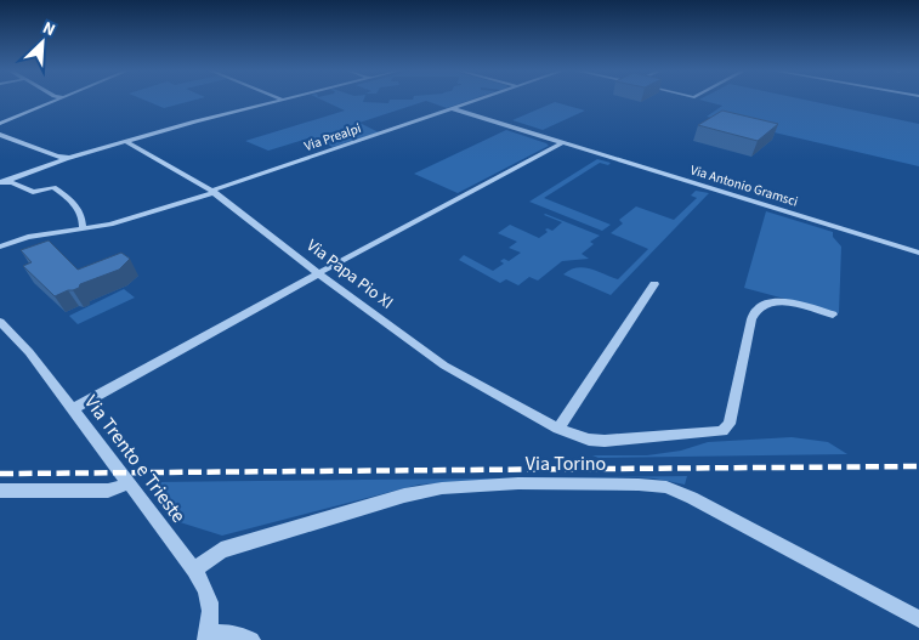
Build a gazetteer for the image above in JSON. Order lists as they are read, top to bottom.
{
  "streets": {
    "street": [
      "Via Prealpi",
      "Via Antonio Gramsci",
      "Via Papa Pio XI",
      "Via Trento e Trieste",
      "Via Torino"
    ]
  },
  "crossings": [
    ["Via Prealpi", "Via Antonio Gramsci"],
    ["Via Prealpi", "Via Papa Pio XI"],
    ["Via Trento e Trieste", "Via Torino"]
  ],
  "north": "top right"
}
